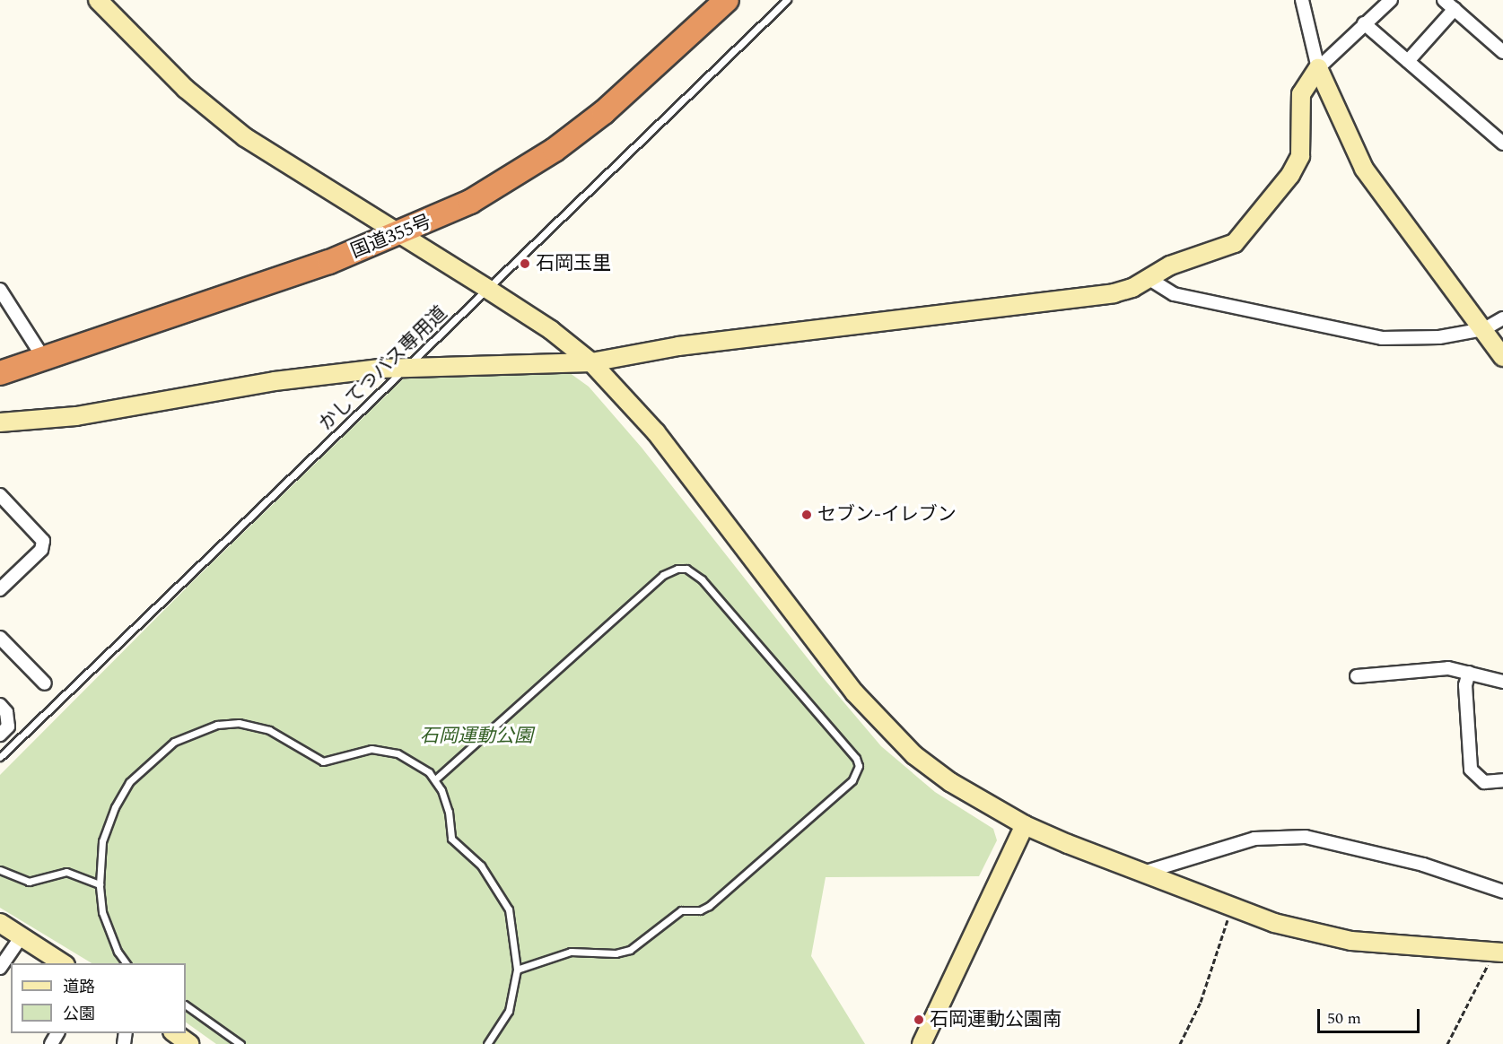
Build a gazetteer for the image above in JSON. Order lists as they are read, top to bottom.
{
  "streets": {
    "highway": ["国道355号"],
    "lane": ["かしてつバス専用道"]
  },
  "parks": ["石岡運動公園"],
  "places": ["石岡玉里", "セブン-イレブン", "石岡運動公園南"],
  "legend": ["道路", "公園"],
  "scale_bar": "50 m"
}
